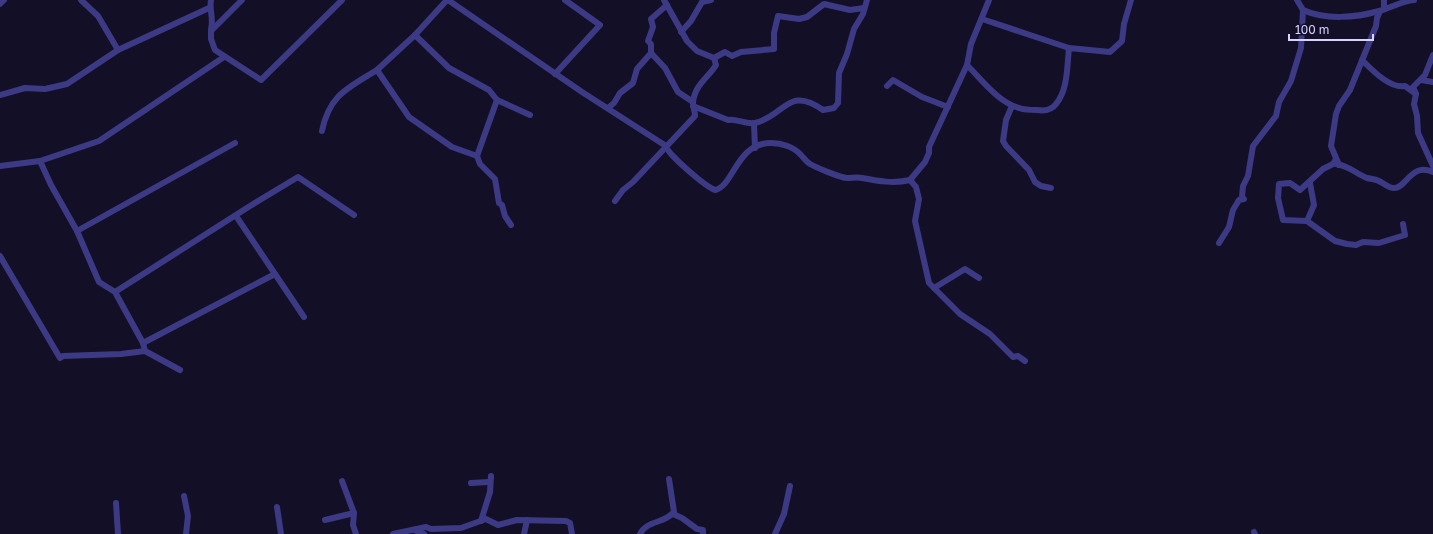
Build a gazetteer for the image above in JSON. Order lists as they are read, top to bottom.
{
  "scale_bar": "100 m"
}
